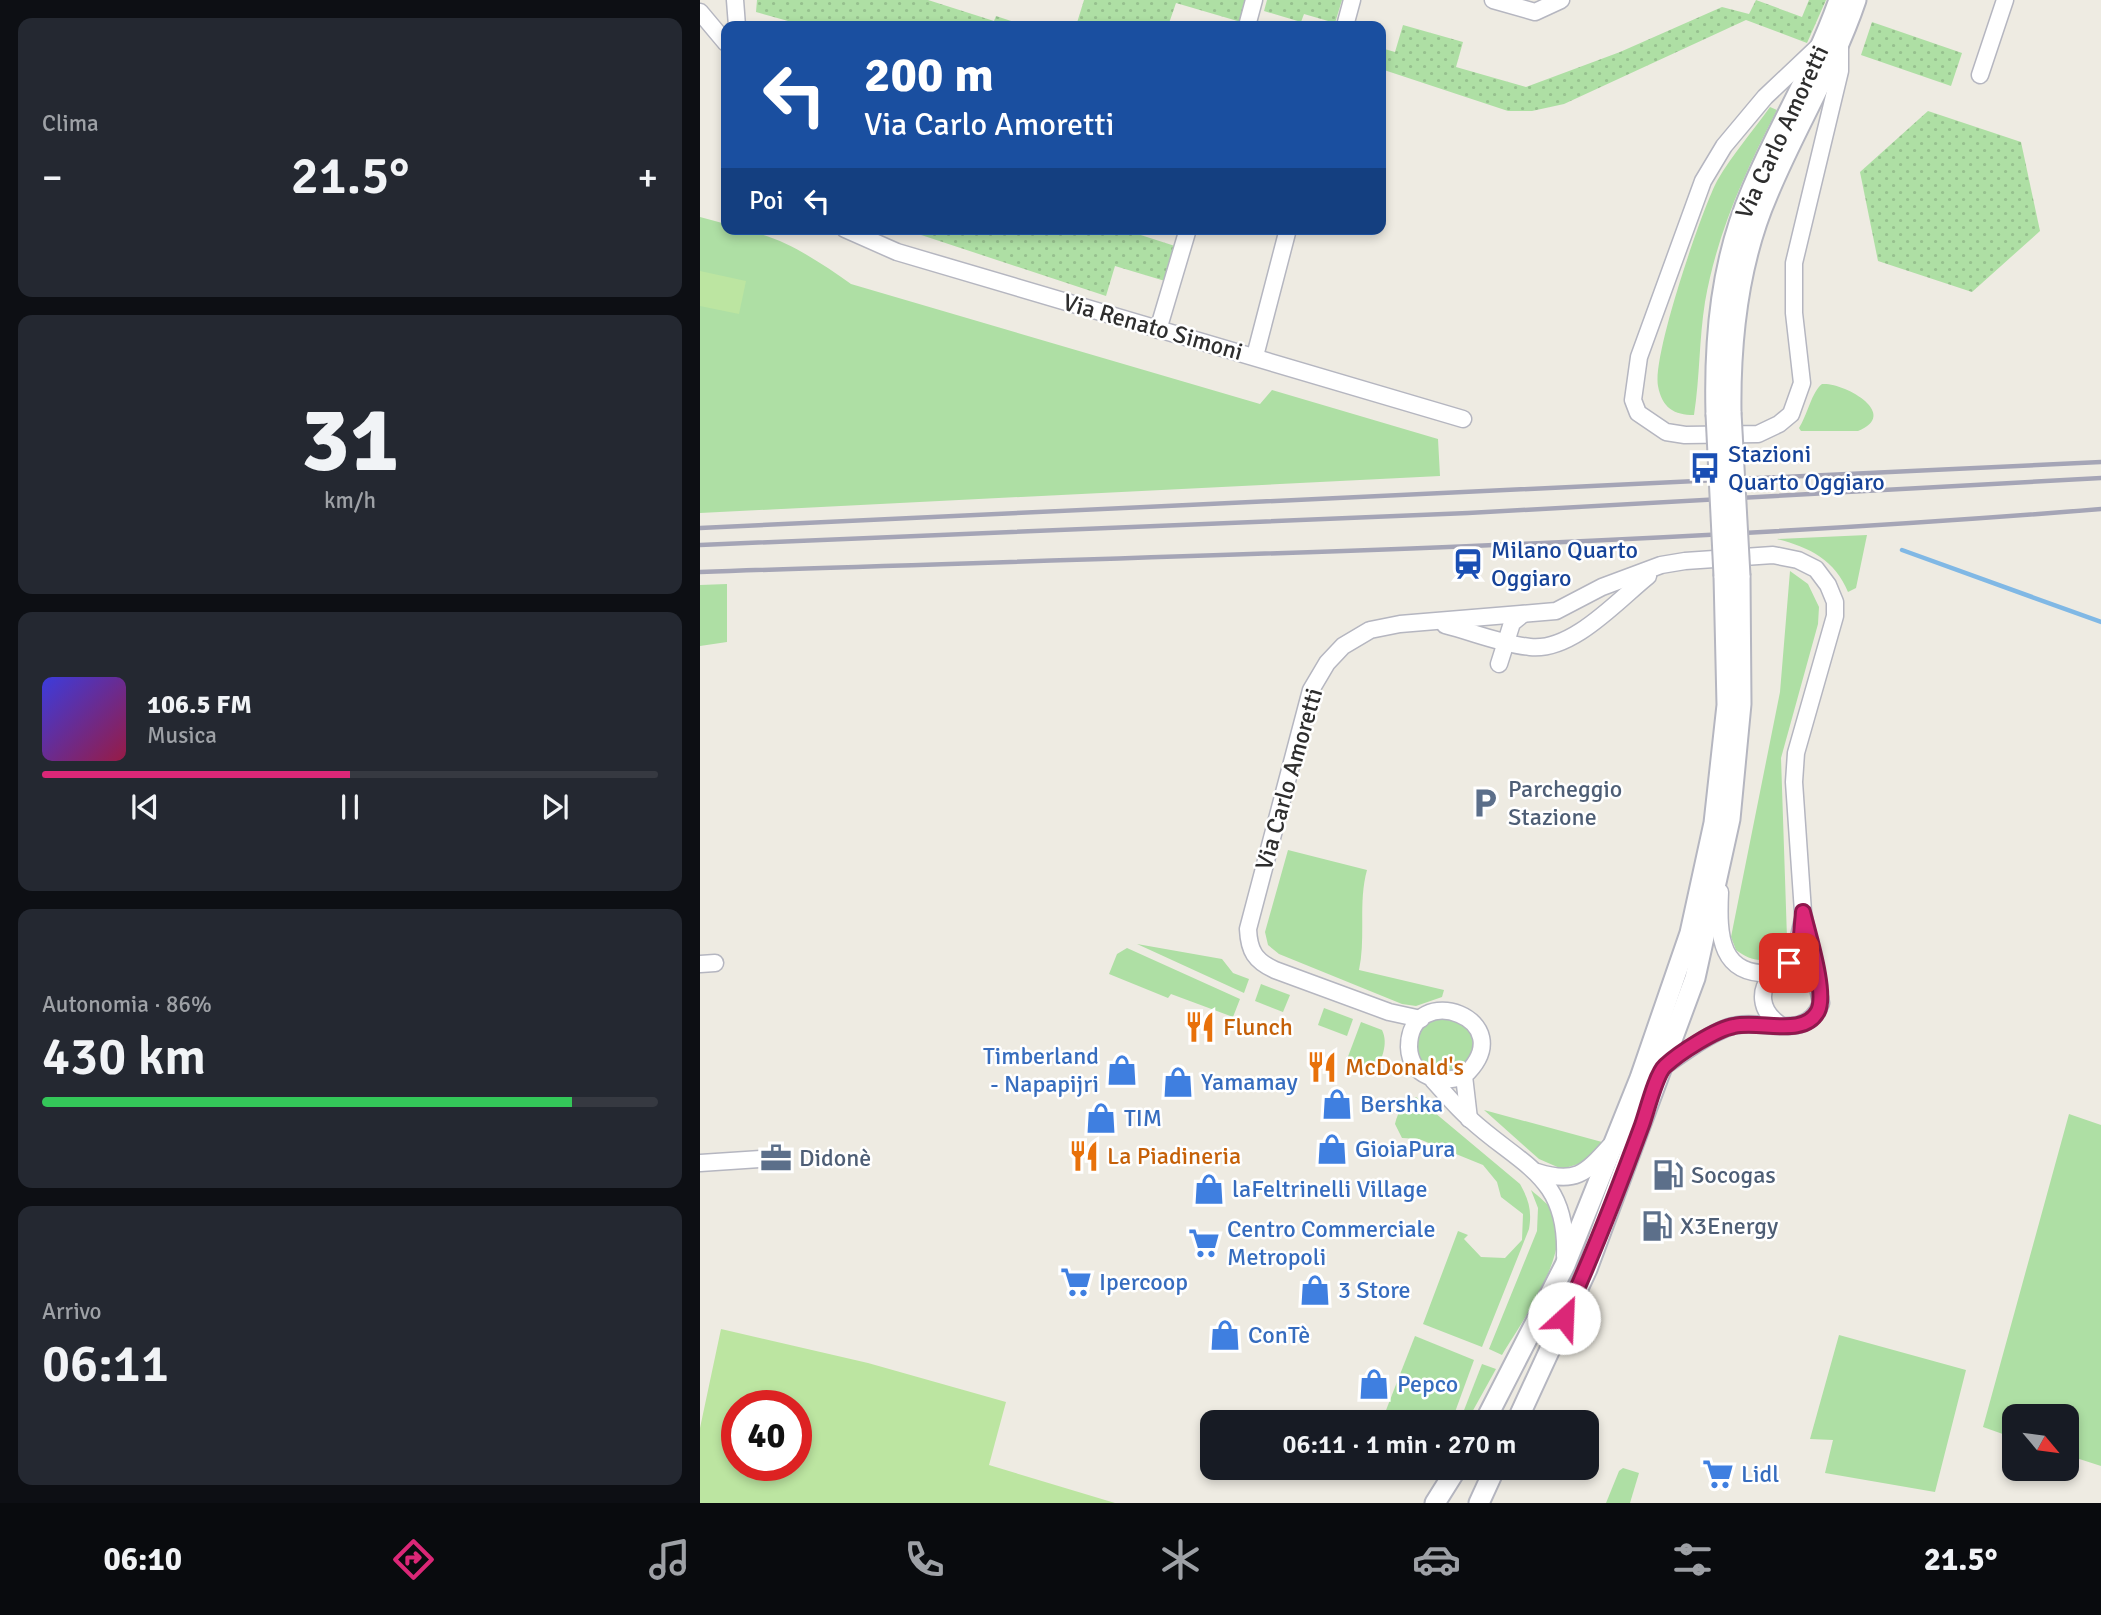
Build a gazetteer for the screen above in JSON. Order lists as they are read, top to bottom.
{
  "streets": {
    "street": ["Via Carlo Amoretti", "Via Renato Simoni"]
  },
  "places": {
    "bus stop": ["Stazioni Quarto Oggiaro"],
    "station": ["Milano Quarto Oggiaro"],
    "parking": ["Parcheggio Stazione"],
    "restaurant": ["Flunch", "McDonald's", "La Piadineria"],
    "shop": [
      "Timberland - Napapijri",
      "Yamamay",
      "Bershka",
      "TIM",
      "GioiaPura",
      "laFeltrinelli Village",
      "3 Store",
      "ConTè",
      "Pepco"
    ],
    "office": ["Didonè"],
    "fuel station": ["Socogas", "X3Energy"],
    "supermarket": ["Centro Commerciale Metropoli", "Ipercoop", "Lidl"]
  },
  "north": "bottom right",
  "page": {
    "tile": [
      "Clima",
      ["31", "km/h"],
      ["Autonomia · 86%", "430 km"],
      ["Arrivo", "06:11"]
    ],
    "turn": ["200 m", "Via Carlo Amoretti"],
    "heat": ["−", "21.5°", "+"],
    "then": "Poi",
    "song": ["106.5 FM", "Musica"],
    "limit": "40",
    "trip": "06:11 · 1 min · 270 m",
    "tabs": ["06:10", "21.5°"]
  }
}
